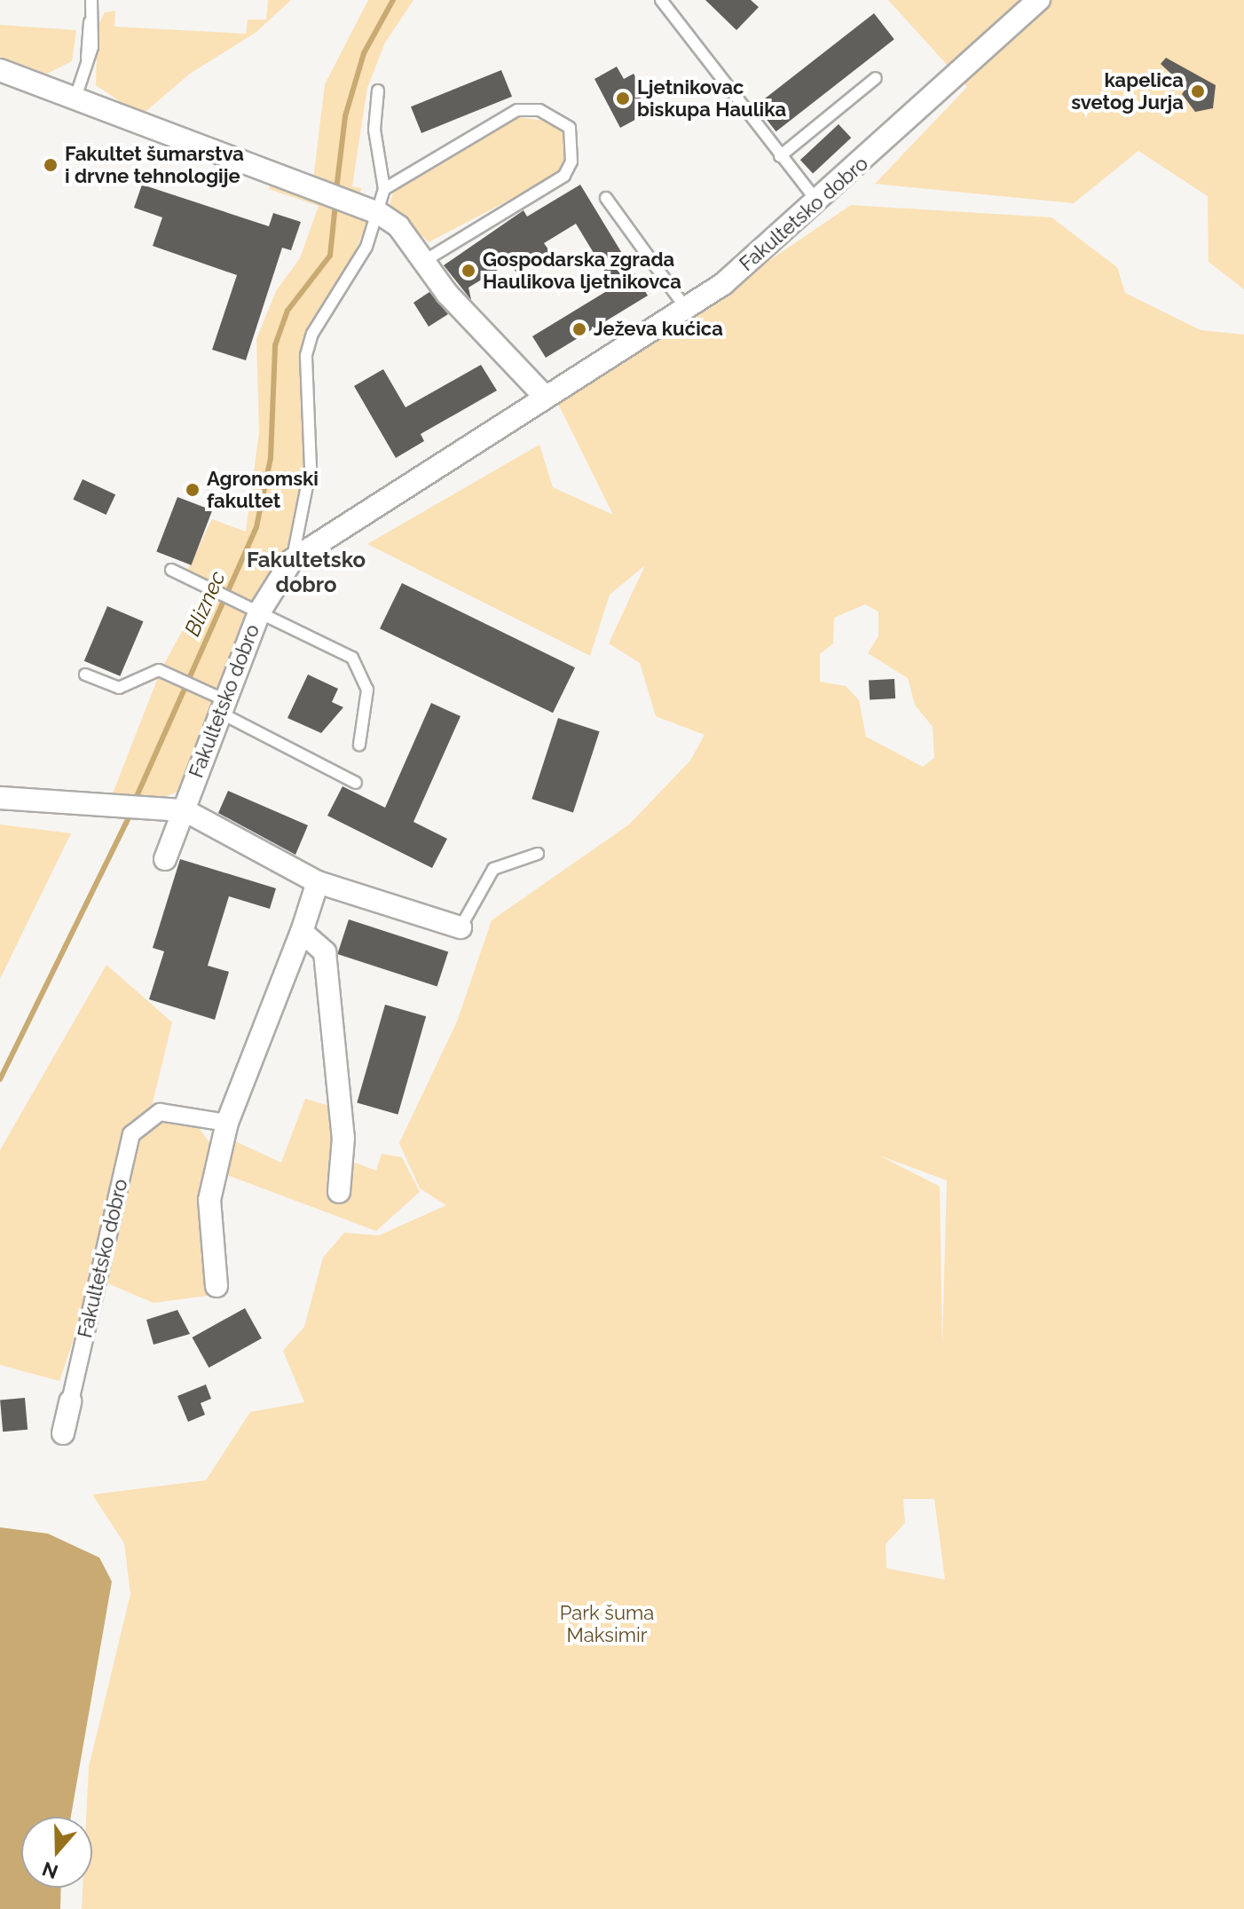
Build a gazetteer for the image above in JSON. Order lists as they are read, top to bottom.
{
  "streets": {
    "street": ["Fakultetsko dobro"]
  },
  "districts": ["Fakultetsko dobro"],
  "water": ["Bliznec"],
  "parks": ["Park šuma Maksimir"],
  "places": [
    "kapelica svetog Jurja",
    "Ljetnikovac biskupa Haulika",
    "Fakultet šumarstva i drvne tehnologije",
    "Gospodarska zgrada Haulikova ljetnikovca",
    "Ježeva kućica",
    "Agronomski fakultet"
  ],
  "north": "bottom"
}
